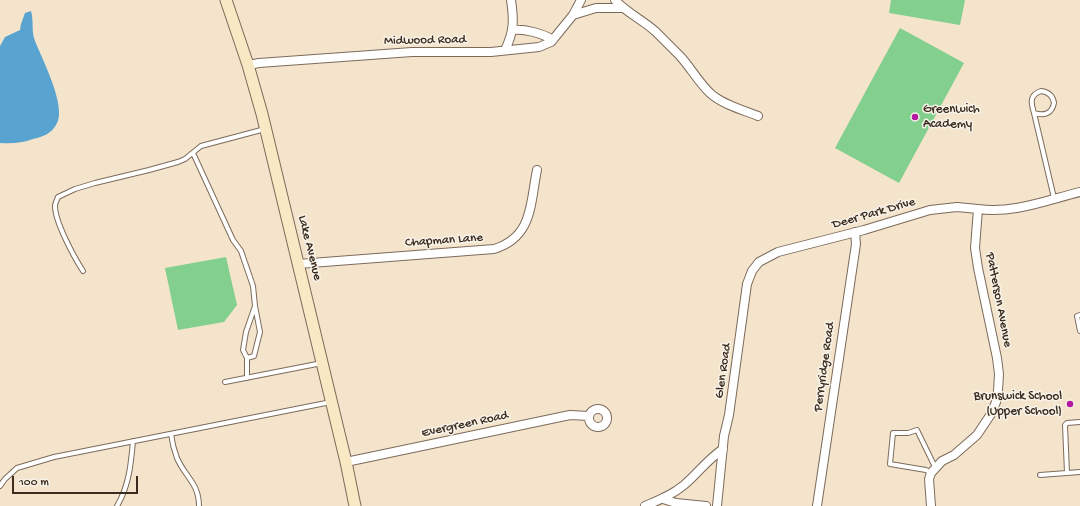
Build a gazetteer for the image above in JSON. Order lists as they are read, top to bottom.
{
  "streets": {
    "main road": ["Lake Avenue"],
    "street": [
      "Midwood Road",
      "Deer Park Drive",
      "Chapman Lane",
      "Patterson Avenue",
      "Perryridge Road",
      "Glen Road",
      "Evergreen Road"
    ]
  },
  "crossings": [
    ["Midwood Road", "Lake Avenue"],
    ["Deer Park Drive", "Patterson Avenue"],
    ["Deer Park Drive", "Perryridge Road"],
    ["Deer Park Drive", "Glen Road"],
    ["Chapman Lane", "Lake Avenue"],
    ["Lake Avenue", "Evergreen Road"]
  ],
  "places": ["Greenwich Academy", "Brunswick School (Upper School)"],
  "scale_bar": "100 m"
}
